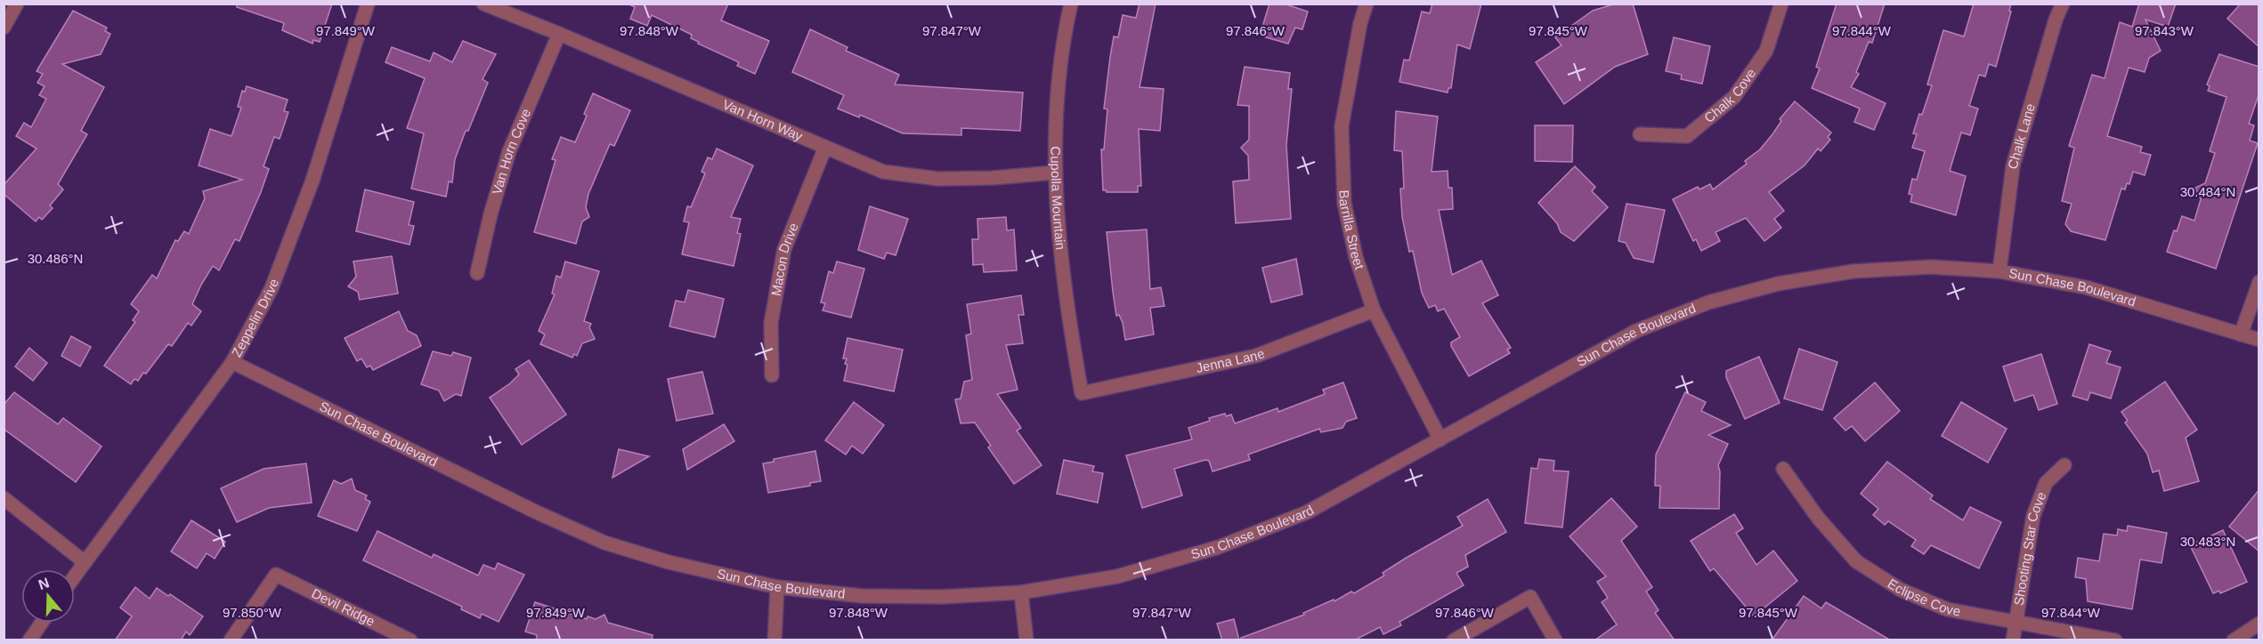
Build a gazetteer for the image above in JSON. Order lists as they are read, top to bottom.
{
  "streets": {
    "street": [
      "Chalk Cove",
      "Van Horn Way",
      "Chalk Lane",
      "Van Horn Cove",
      "Cupolla Mountain",
      "Barrilla Street",
      "Macon Drive",
      "Sun Chase Boulevard",
      "Zeppelin Drive",
      "Jenna Lane",
      "Shooting Star Cove",
      "Eclipse Cove",
      "Devil Ridge"
    ]
  },
  "crossings": [
    ["Van Horn Way", "Van Horn Cove"],
    ["Van Horn Way", "Cupolla Mountain"],
    ["Van Horn Way", "Macon Drive"],
    ["Chalk Lane", "Sun Chase Boulevard"],
    ["Cupolla Mountain", "Jenna Lane"],
    ["Barrilla Street", "Sun Chase Boulevard"],
    ["Barrilla Street", "Jenna Lane"],
    ["Sun Chase Boulevard", "Zeppelin Drive"],
    ["Shooting Star Cove", "Eclipse Cove"]
  ],
  "north": "top",
  "coordinates": [
    "97.849°W",
    "97.847°W",
    "97.846°W",
    "97.848°W",
    "97.845°W",
    "97.844°W",
    "97.843°W",
    "30.484°N",
    "30.486°N",
    "30.483°N",
    "97.850°W"
  ]
}
